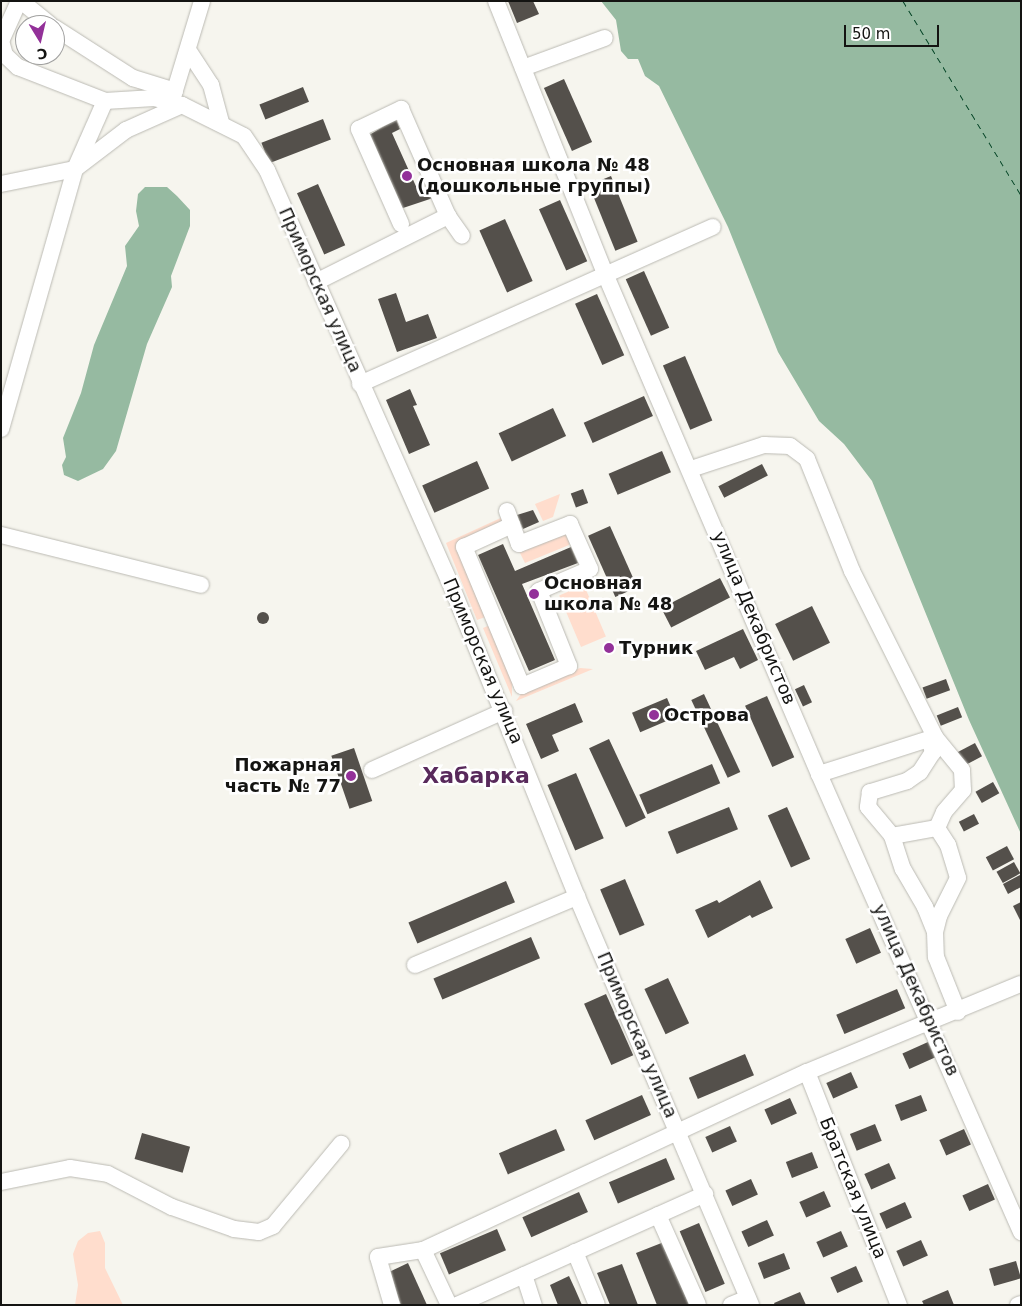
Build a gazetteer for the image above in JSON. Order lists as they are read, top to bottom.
{
  "streets": {
    "street": ["Приморская улица", "улица Декабристов", "Братская улица"]
  },
  "districts": ["Хабарка"],
  "places": [
    "Основная школа № 48 (дошкольные группы)",
    "Основная школа № 48",
    "Турник",
    "Острова",
    "Пожарная часть № 77"
  ],
  "scale_bar": "50 m",
  "north": "bottom"
}
